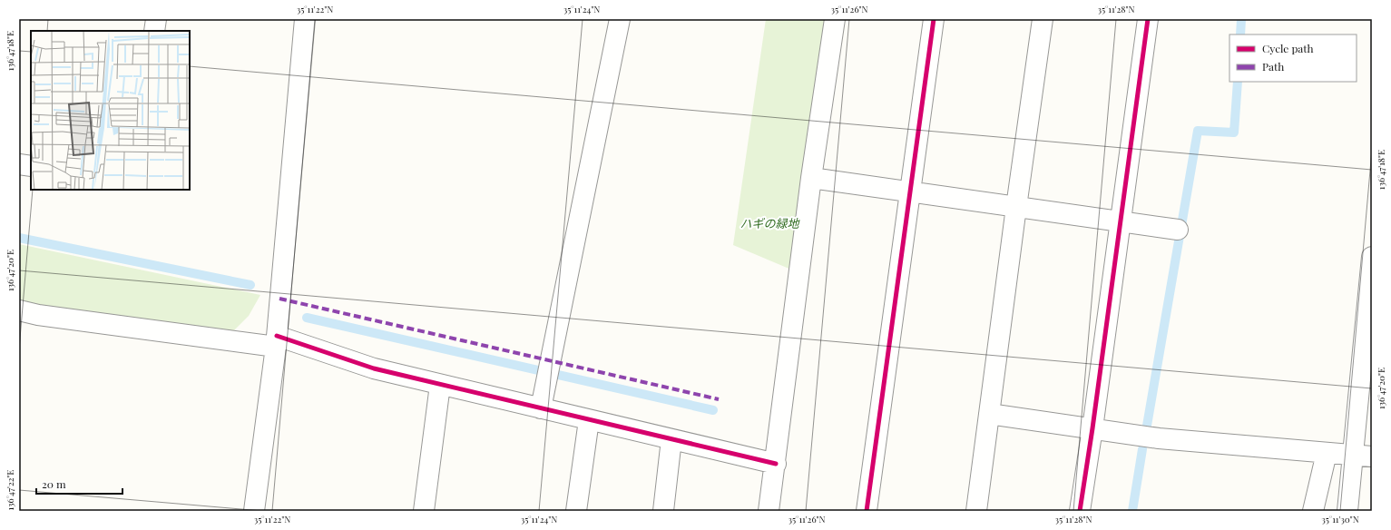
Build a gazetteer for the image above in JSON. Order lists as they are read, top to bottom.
{
  "parks": ["ハギの緑地"],
  "legend": ["Cycle path", "Path"],
  "scale_bar": "20 m",
  "coordinates": [
    "35°11'22\"N",
    "35°11'24\"N",
    "35°11'26\"N",
    "35°11'28\"N",
    "136°47'18\"E",
    "136°47'20\"E",
    "136°47'22\"E",
    "35°11'30\"N"
  ]
}
